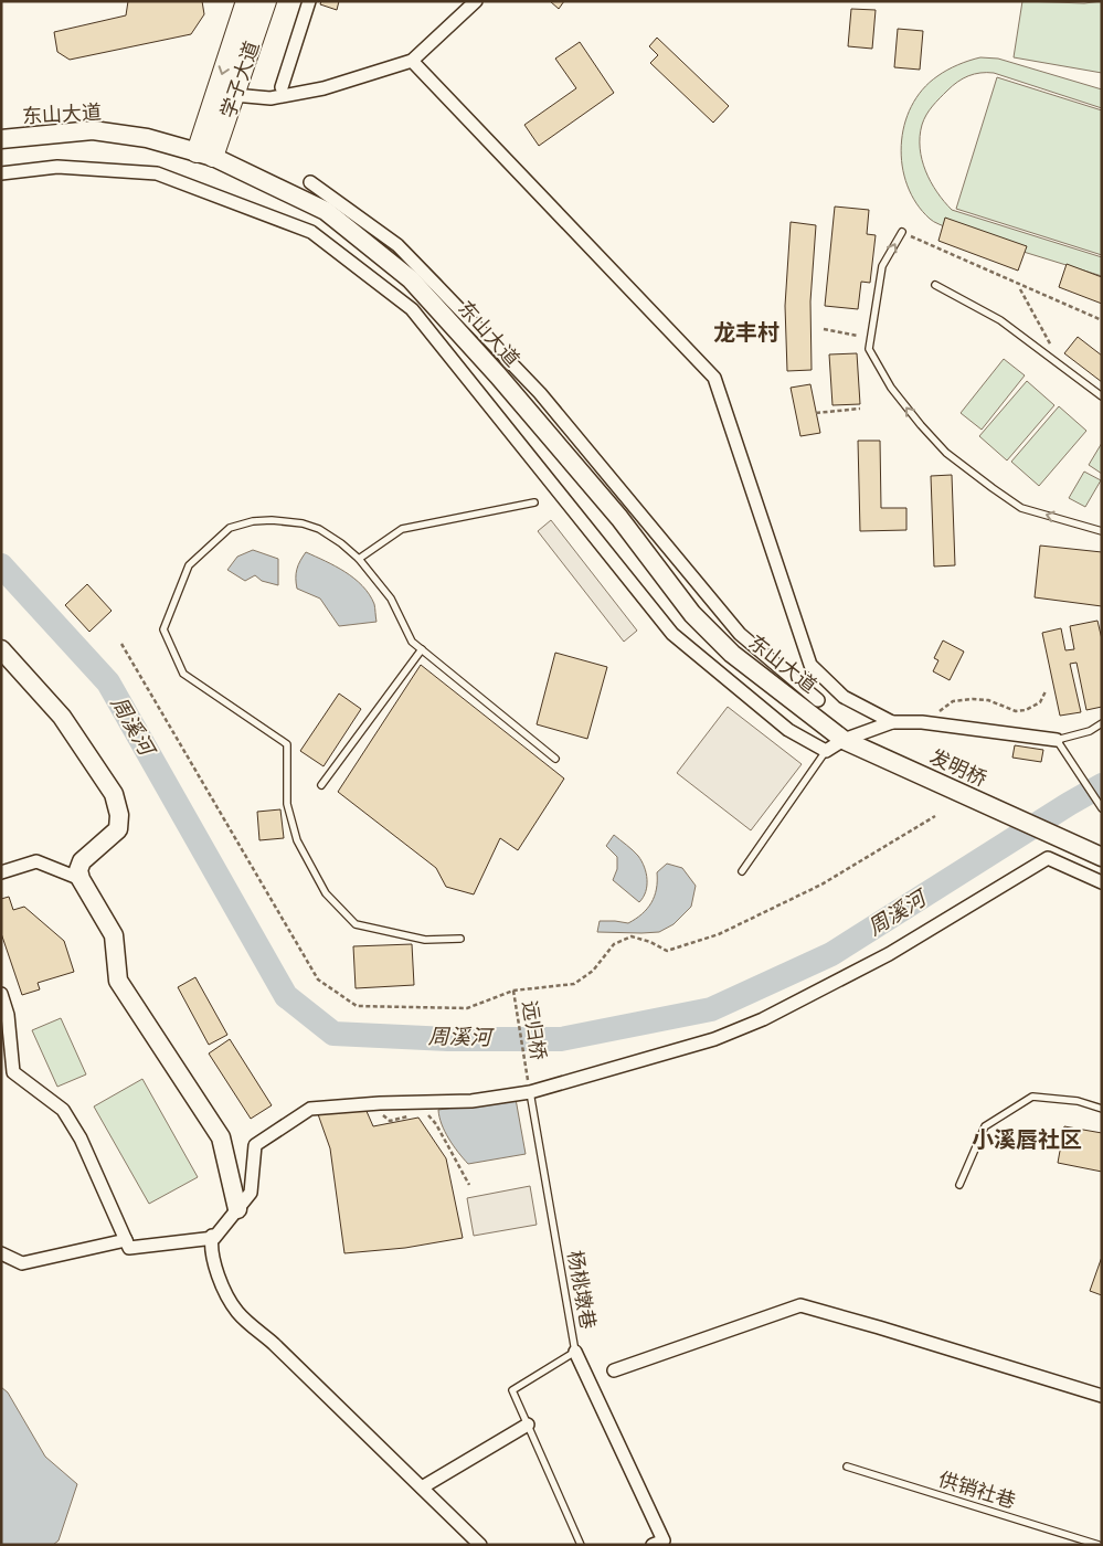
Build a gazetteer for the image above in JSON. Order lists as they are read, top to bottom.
{
  "streets": {
    "main road": ["学子大道", "东山大道", "发明桥"],
    "lane": ["杨桃墩巷", "供销社巷"],
    "path": ["远归桥"]
  },
  "crossings": [
    ["学子大道", "东山大道"],
    ["东山大道", "发明桥"]
  ],
  "districts": ["龙丰村", "小溪唇社区"],
  "water": ["周溪河"]
}
